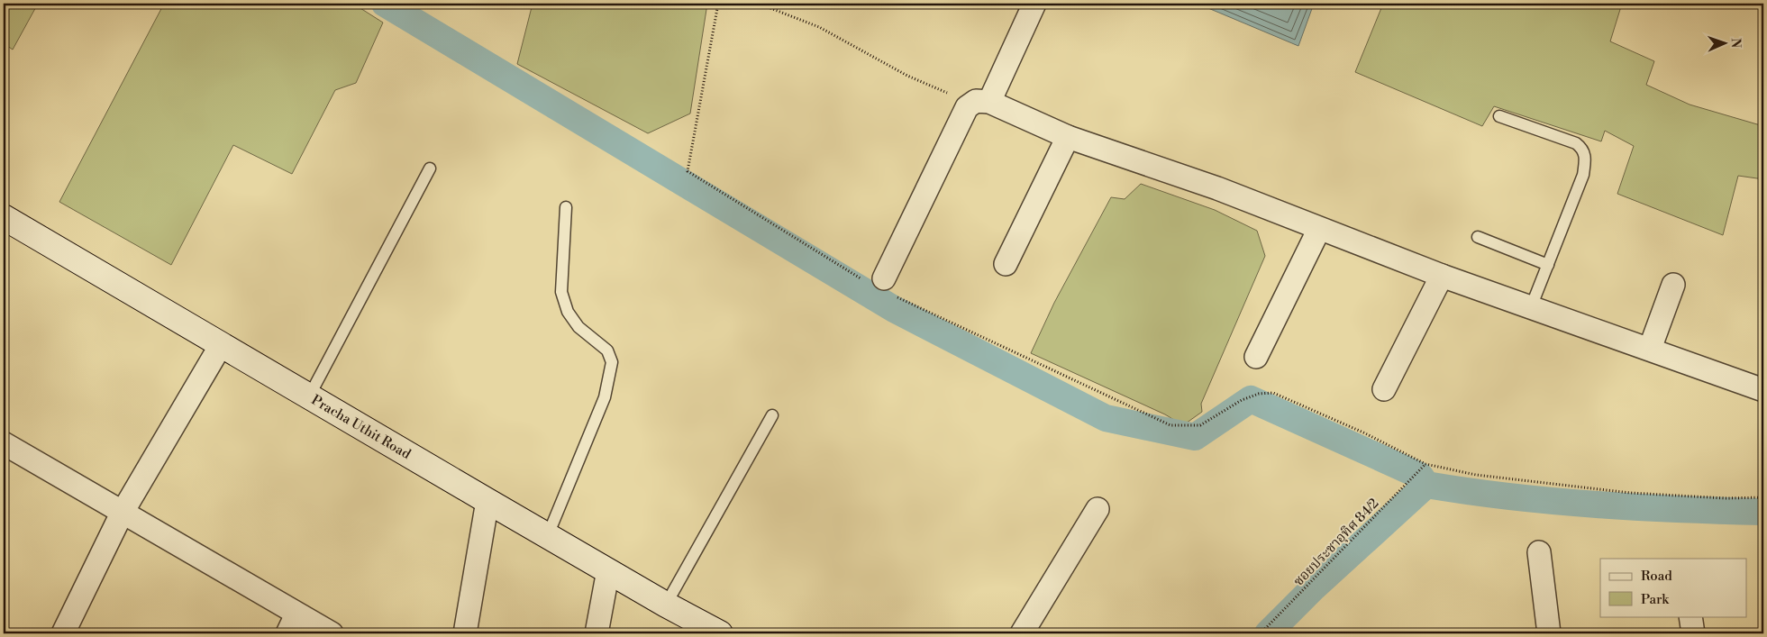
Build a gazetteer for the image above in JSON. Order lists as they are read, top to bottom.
{
  "streets": {
    "main road": ["Pracha Uthit Road"],
    "path": ["ซอยประชาอุทิศ 84/2"]
  },
  "legend": ["Road", "Park"],
  "north": "right"
}
